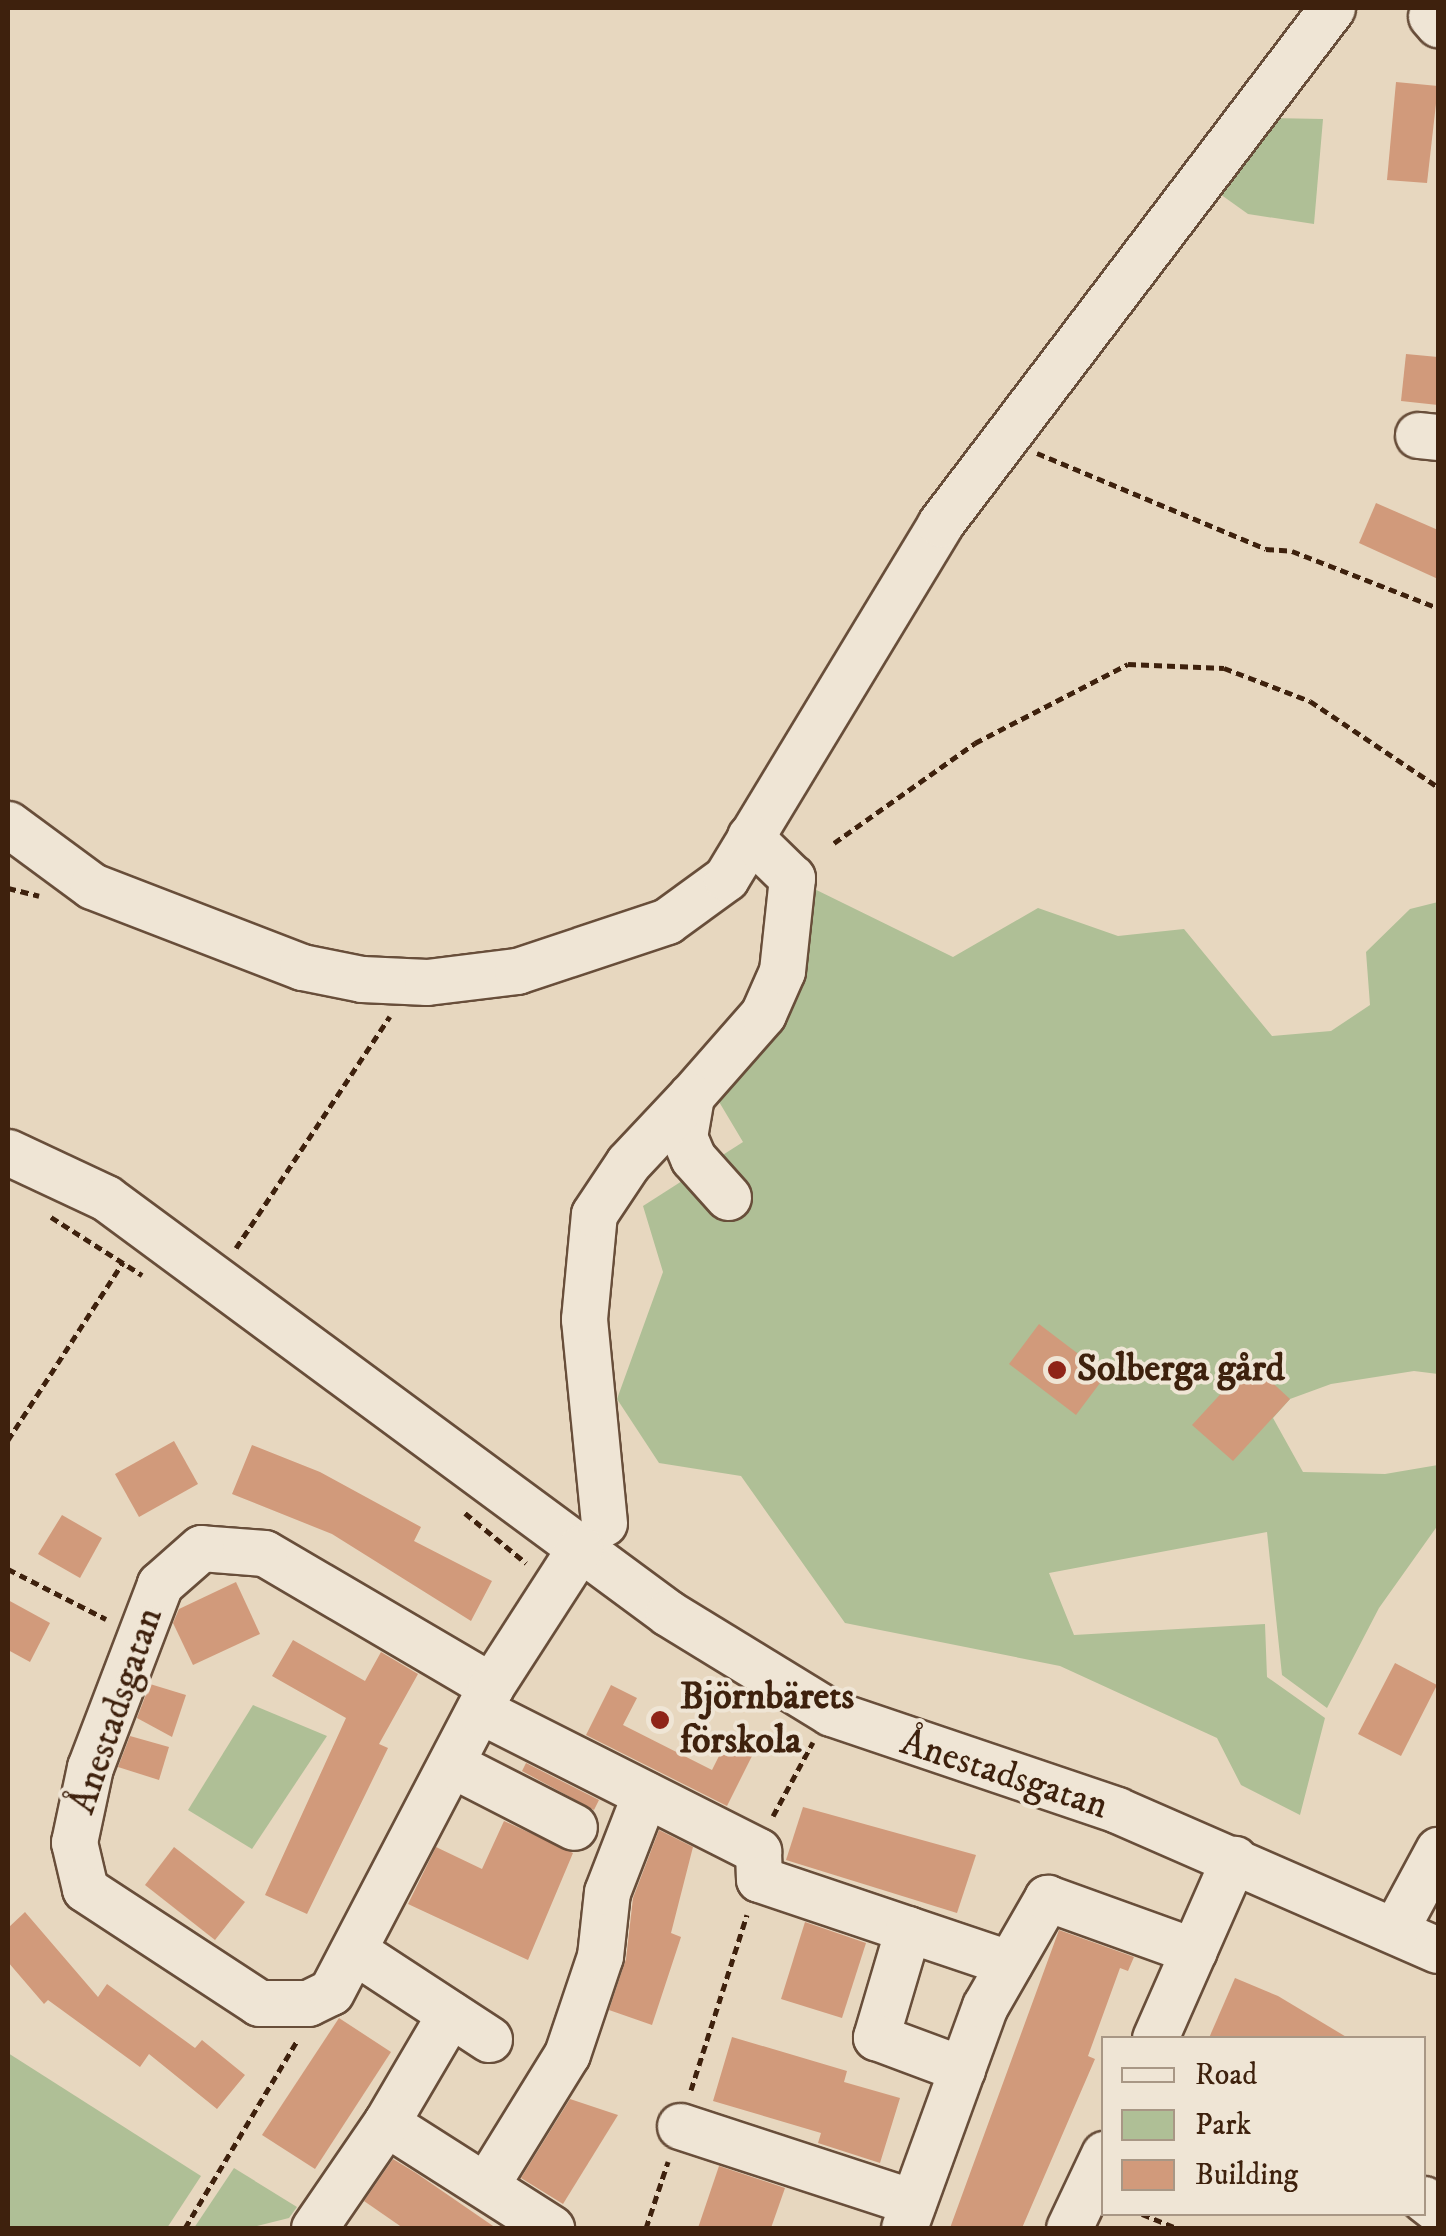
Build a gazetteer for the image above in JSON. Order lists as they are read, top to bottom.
{
  "streets": {
    "street": ["Ånestadsgatan"]
  },
  "places": ["Solberga gård", "Björnbärets förskola"],
  "legend": ["Road", "Park", "Building"]
}
